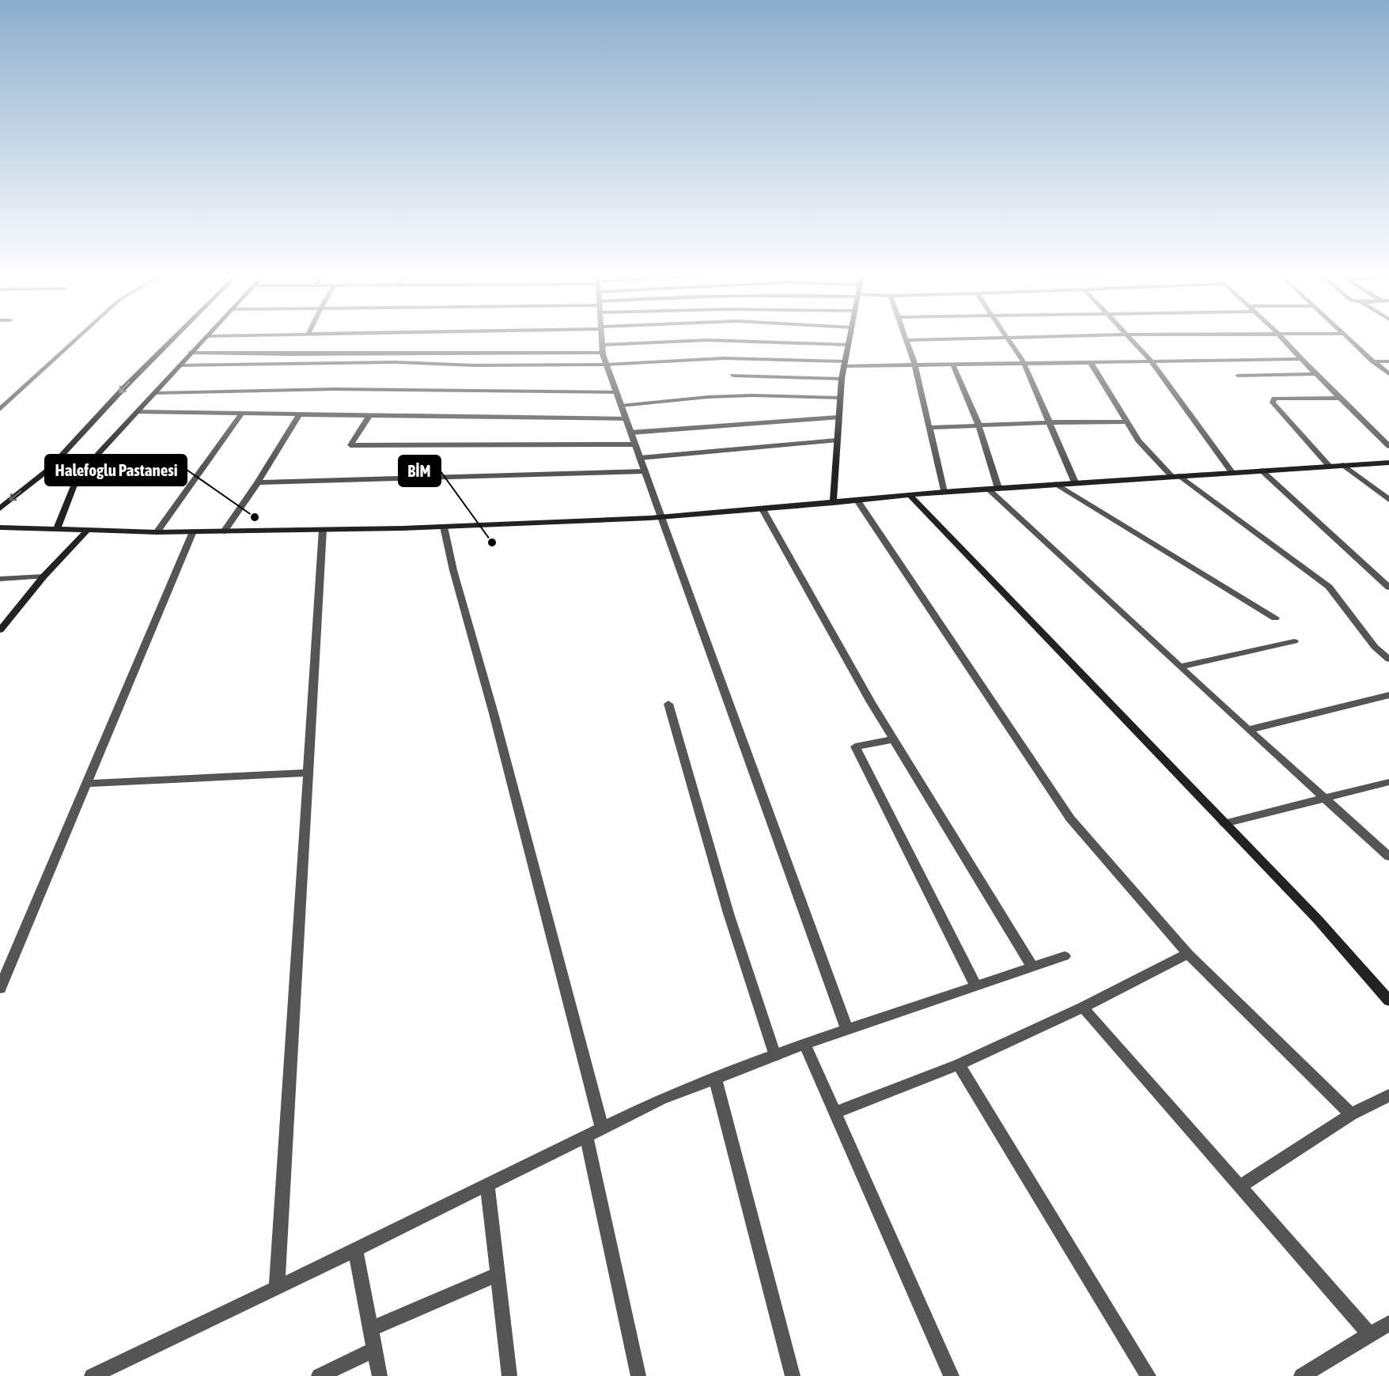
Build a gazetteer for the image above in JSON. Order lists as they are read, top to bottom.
{
  "places": ["Halefoglu Pastanesi", "BİM"]
}
